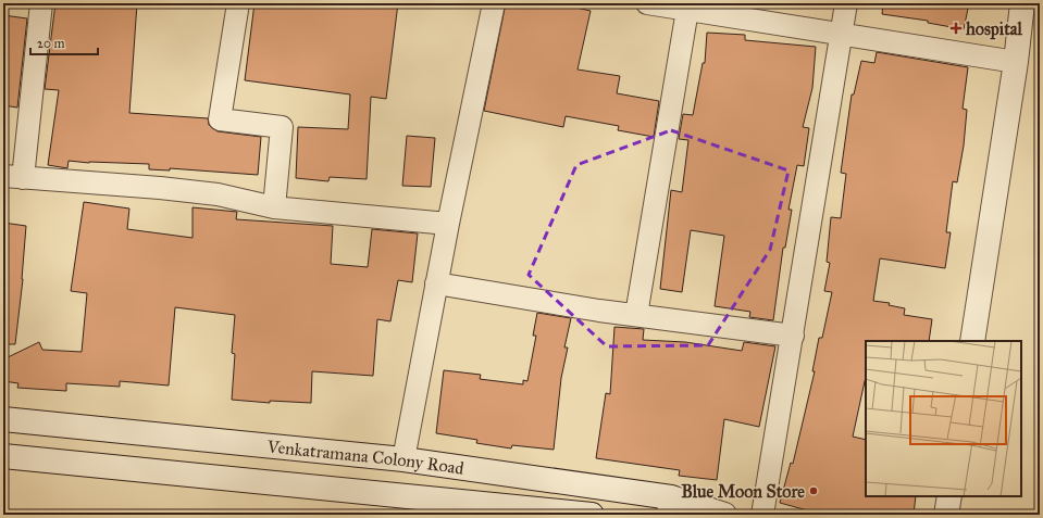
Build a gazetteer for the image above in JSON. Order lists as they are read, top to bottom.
{
  "streets": {
    "main road": ["Venkatramana Colony Road"]
  },
  "places": {
    "health": ["hospital"],
    "other": ["Blue Moon Store"]
  },
  "scale_bar": "20 m"
}
